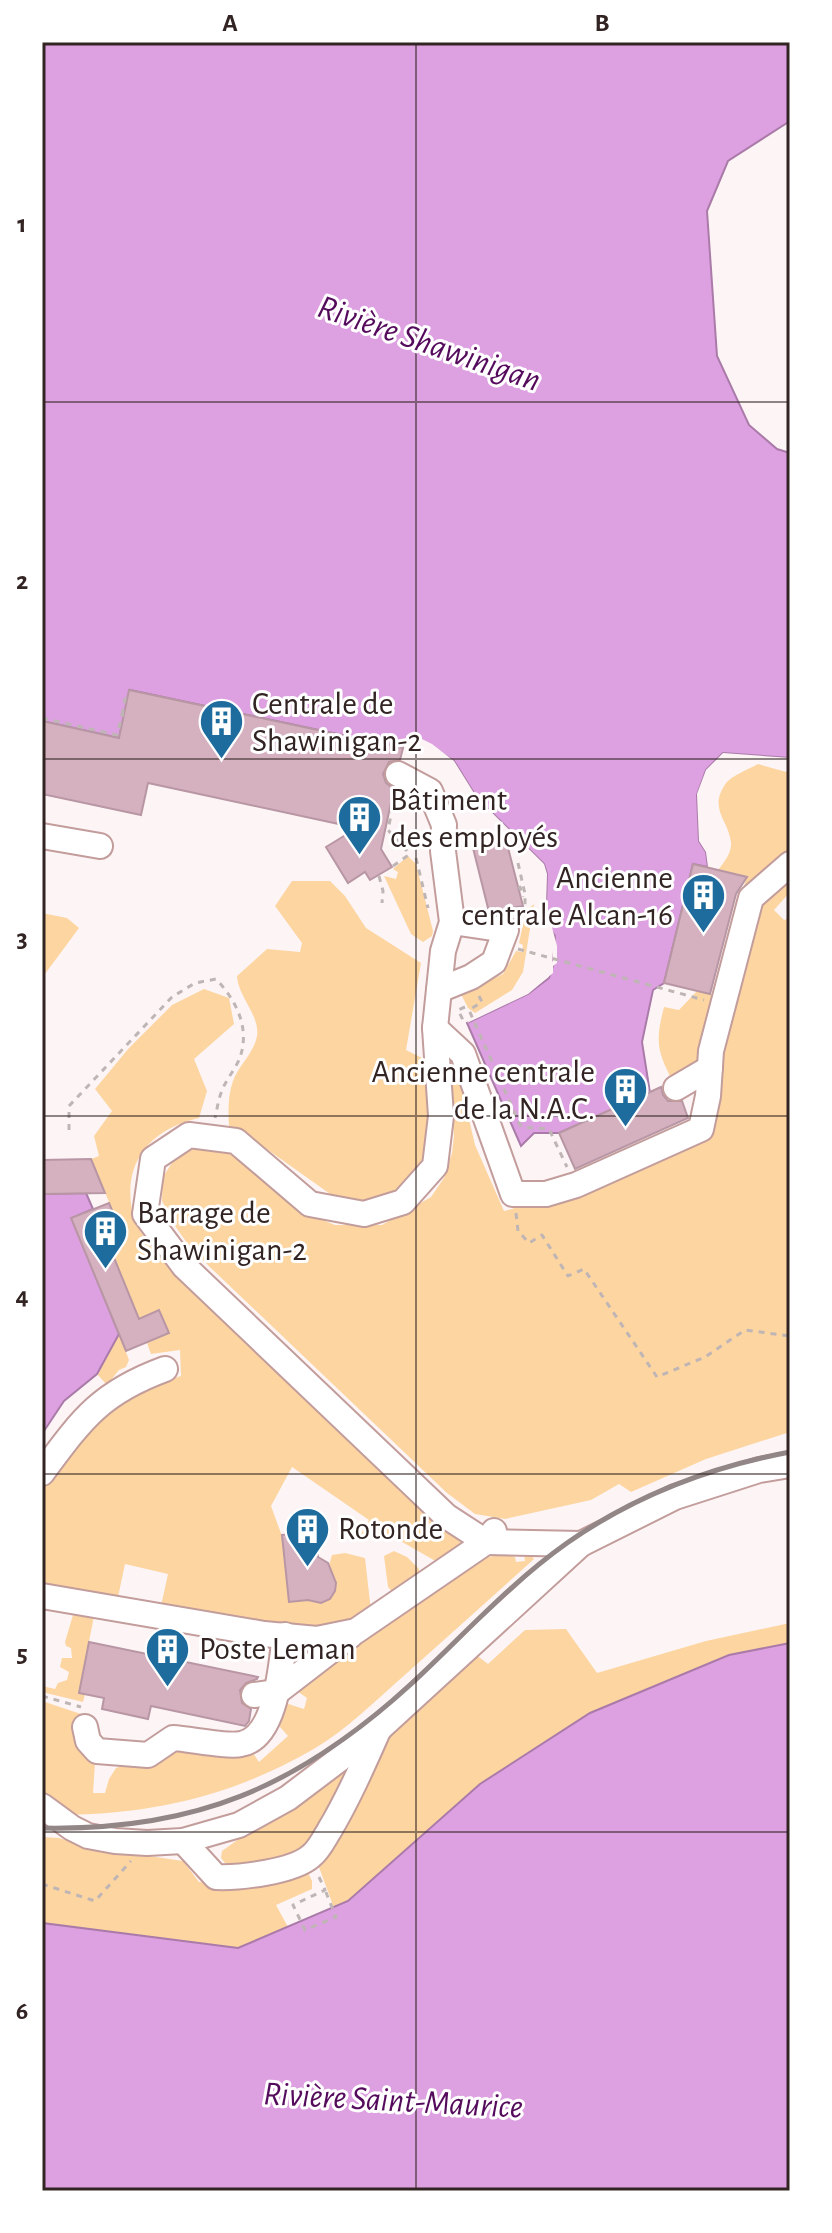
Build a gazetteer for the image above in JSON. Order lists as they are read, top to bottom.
{
  "water": ["Rivière Shawinigan", "Rivière Saint-Maurice"],
  "places": {
    "building": [
      "Centrale de Shawinigan-2",
      "Bâtiment des employés",
      "Ancienne centrale Alcan-16",
      "Ancienne centrale de la N.A.C.",
      "Barrage de Shawinigan-2",
      "Rotonde",
      "Poste Leman"
    ]
  },
  "grid": {
    "columns": ["A", "B"],
    "rows": [
      "1",
      "2",
      "3",
      "4",
      "5",
      "6"
    ]
  }
}
